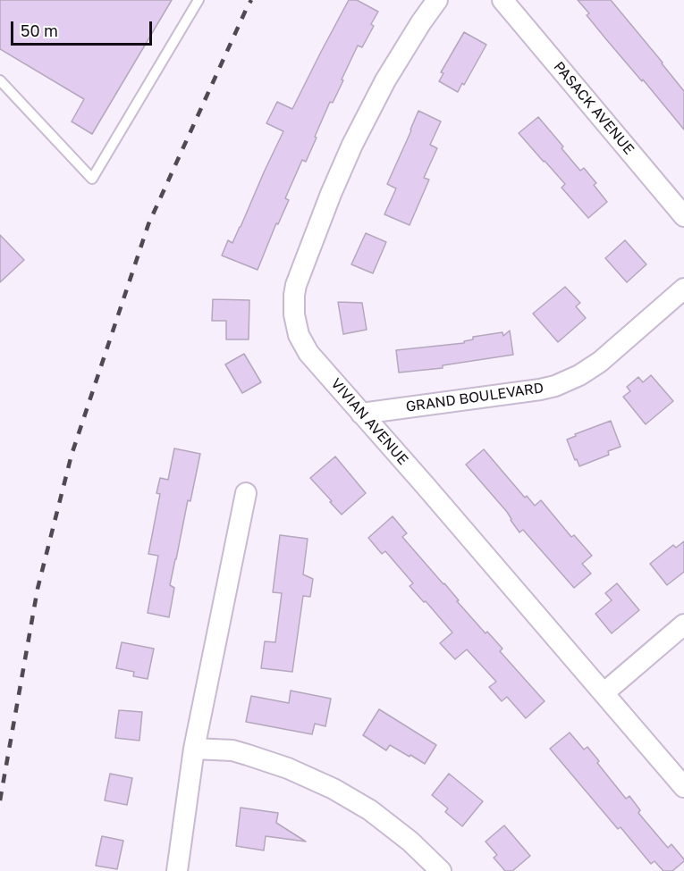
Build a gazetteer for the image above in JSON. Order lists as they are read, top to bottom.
{
  "streets": {
    "street": ["PASACK AVENUE", "GRAND BOULEVARD", "VIVIAN AVENUE"]
  },
  "crossings": [
    ["GRAND BOULEVARD", "VIVIAN AVENUE"]
  ],
  "scale_bar": "50 m"
}
